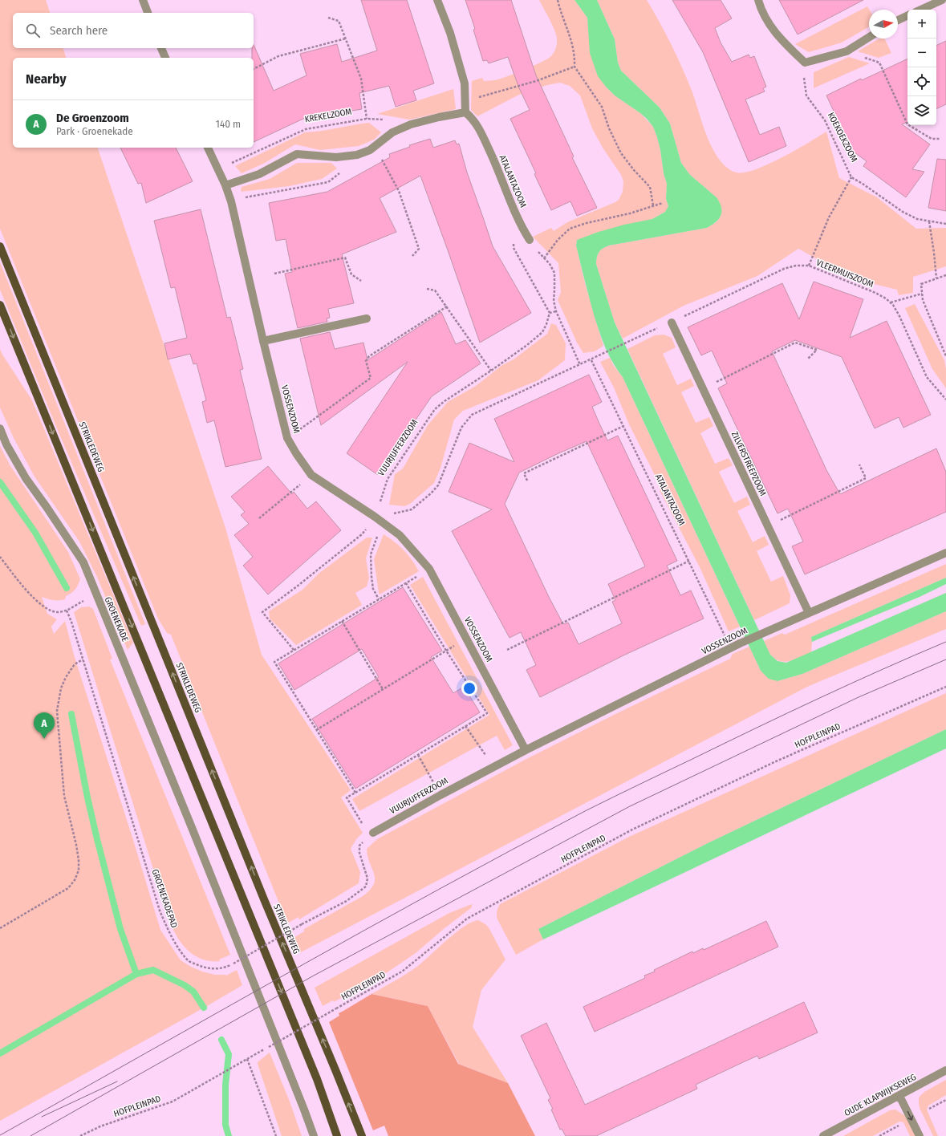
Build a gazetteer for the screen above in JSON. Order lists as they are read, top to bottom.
{
  "streets": {
    "main road": ["STRIKLEDEWEG"],
    "street": [
      "ATALANTAZOOM",
      "VOSSENZOOM",
      "VUURJUFFERZOOM",
      "ZILVERSTREEPZOOM",
      "GROENEKADE",
      "OUDE KLAPWIJKSEWEG"
    ],
    "path": [
      "KREKELZOOM",
      "KOEKOEKZOOM",
      "VLEERMUISZOOM",
      "HOFPLEINPAD",
      "GROENEKADEPAD"
    ]
  },
  "crossings": [
    ["KREKELZOOM", "VOSSENZOOM"],
    ["ATALANTAZOOM", "VLEERMUISZOOM"],
    ["ATALANTAZOOM", "VOSSENZOOM"],
    ["VLEERMUISZOOM", "ZILVERSTREEPZOOM"],
    ["VOSSENZOOM", "VUURJUFFERZOOM"],
    ["VOSSENZOOM", "ZILVERSTREEPZOOM"],
    ["VUURJUFFERZOOM", "GROENEKADEPAD"]
  ],
  "north": "right",
  "page": {
    "map_buttons": ["+", "−"],
    "search": "Search here",
    "heading": "Nearby",
    "list": [
      {
        "mark": "A",
        "name": "De Groenzoom",
        "note": "Park · Groenekade",
        "value": "140 m"
      }
    ],
    "pins": "A"
  }
}
